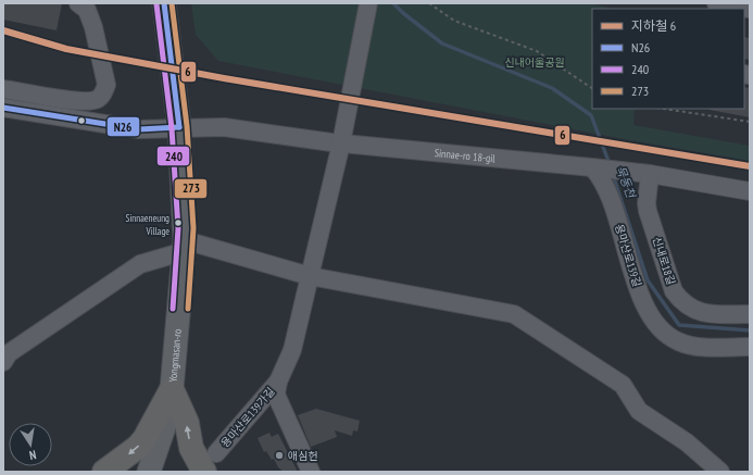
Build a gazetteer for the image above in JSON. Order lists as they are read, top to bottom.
{
  "streets": {
    "main road": ["Yongmasan-ro"],
    "street": [
      "Sinnae-ro 18-gil",
      "용마산로139길",
      "신내로18길",
      "용마산로139가길"
    ]
  },
  "crossings": [
    ["Sinnae-ro 18-gil", "용마산로139길"],
    ["Sinnae-ro 18-gil", "신내로18길"],
    ["Sinnae-ro 18-gil", "Yongmasan-ro"],
    ["Sinnae-ro 18-gil", "용마산로139가길"]
  ],
  "water": ["묵동천"],
  "parks": ["신내어울공원"],
  "places": ["Sinnaeneung Village", "애심헌"],
  "lines": [
    "transit line N26",
    "transit line 273",
    "transit line 240",
    "metro line 6"
  ],
  "legend": [
    "지하철 6",
    "N26",
    "240",
    "273"
  ],
  "north": "bottom"
}
